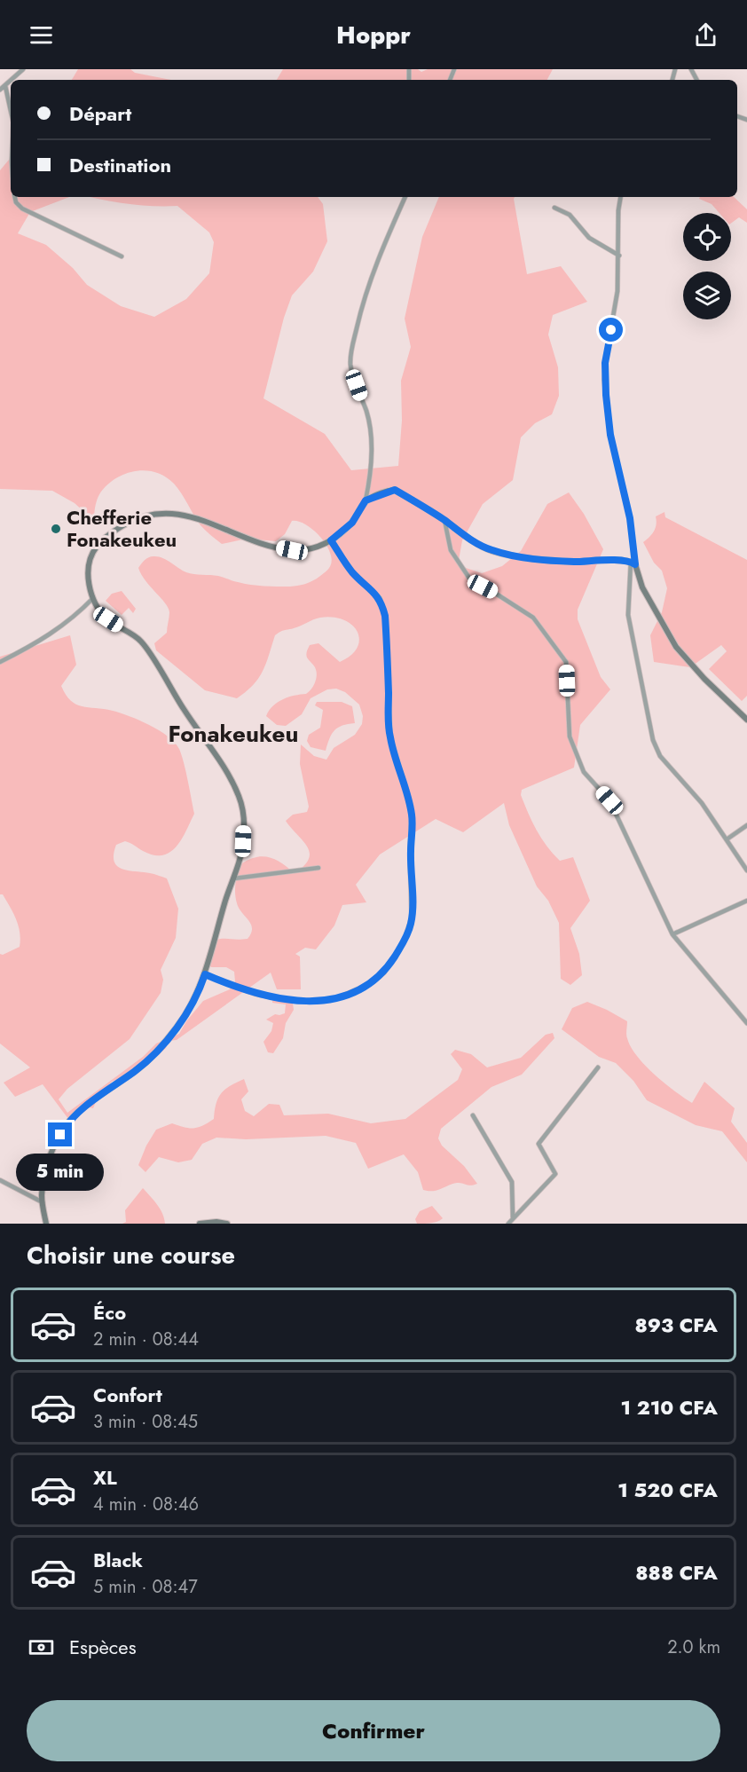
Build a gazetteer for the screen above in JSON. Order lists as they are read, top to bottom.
{
  "districts": ["Fonakeukeu"],
  "places": ["Chefferie Fonakeukeu"],
  "page": {
    "header": "Hoppr",
    "banner": ["Départ", "Destination"],
    "bubble": "5 min",
    "heading": "Choisir une course",
    "list": [
      {
        "name": "Éco",
        "note": "2 min · 08:44",
        "value": "893 CFA"
      },
      {
        "name": "Confort",
        "note": "3 min · 08:45",
        "value": "1 210 CFA"
      },
      {
        "name": "XL",
        "note": "4 min · 08:46",
        "value": "1 520 CFA"
      },
      {
        "name": "Black",
        "note": "5 min · 08:47",
        "value": "888 CFA"
      }
    ],
    "pay": ["Espèces", "2.0 km"],
    "buttons": "Confirmer"
  }
}
